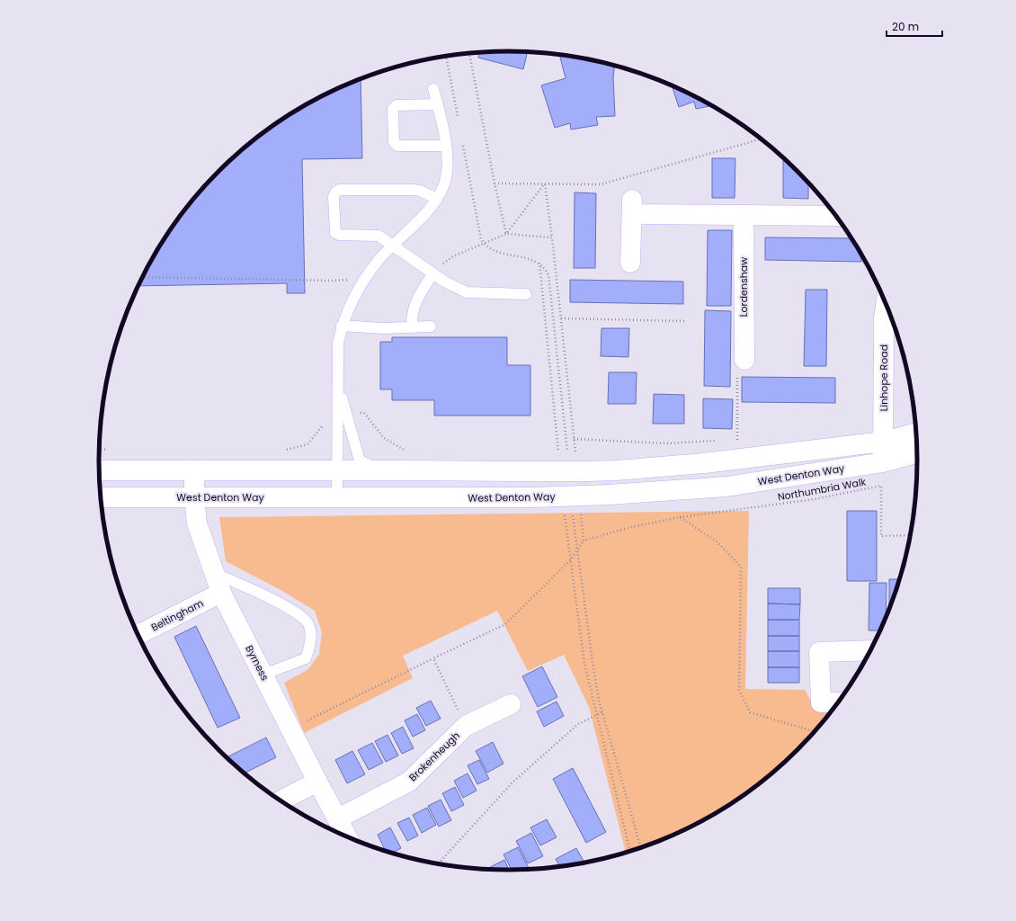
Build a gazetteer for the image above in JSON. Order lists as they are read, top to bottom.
{
  "streets": {
    "street": [
      "Lordenshaw",
      "Linhope Road",
      "West Denton Way",
      "Beltingham",
      "Byrness",
      "Brokenheugh"
    ],
    "path": ["Northumbria Walk"]
  },
  "crossings": [
    ["Linhope Road", "West Denton Way"],
    ["West Denton Way", "Byrness"],
    ["Beltingham", "Byrness"],
    ["Byrness", "Brokenheugh"]
  ],
  "scale_bar": "20 m"
}
